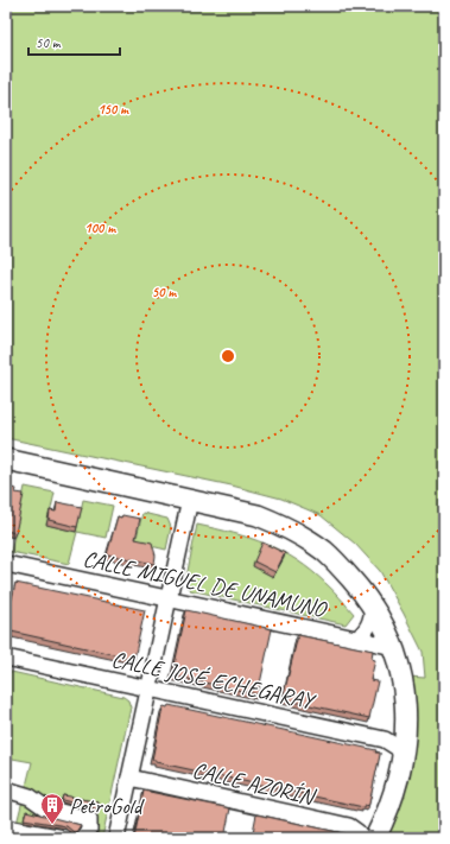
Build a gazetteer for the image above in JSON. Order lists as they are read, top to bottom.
{
  "streets": {
    "street": ["CALLE MIGUEL DE UNAMUNO", "CALLE JOSÉ ECHEGARAY", "CALLE AZORÍN"]
  },
  "places": {
    "building": ["PetroGold"]
  },
  "scale_bar": "50 m",
  "rings": ["150 m", "100 m", "50 m"]
}
